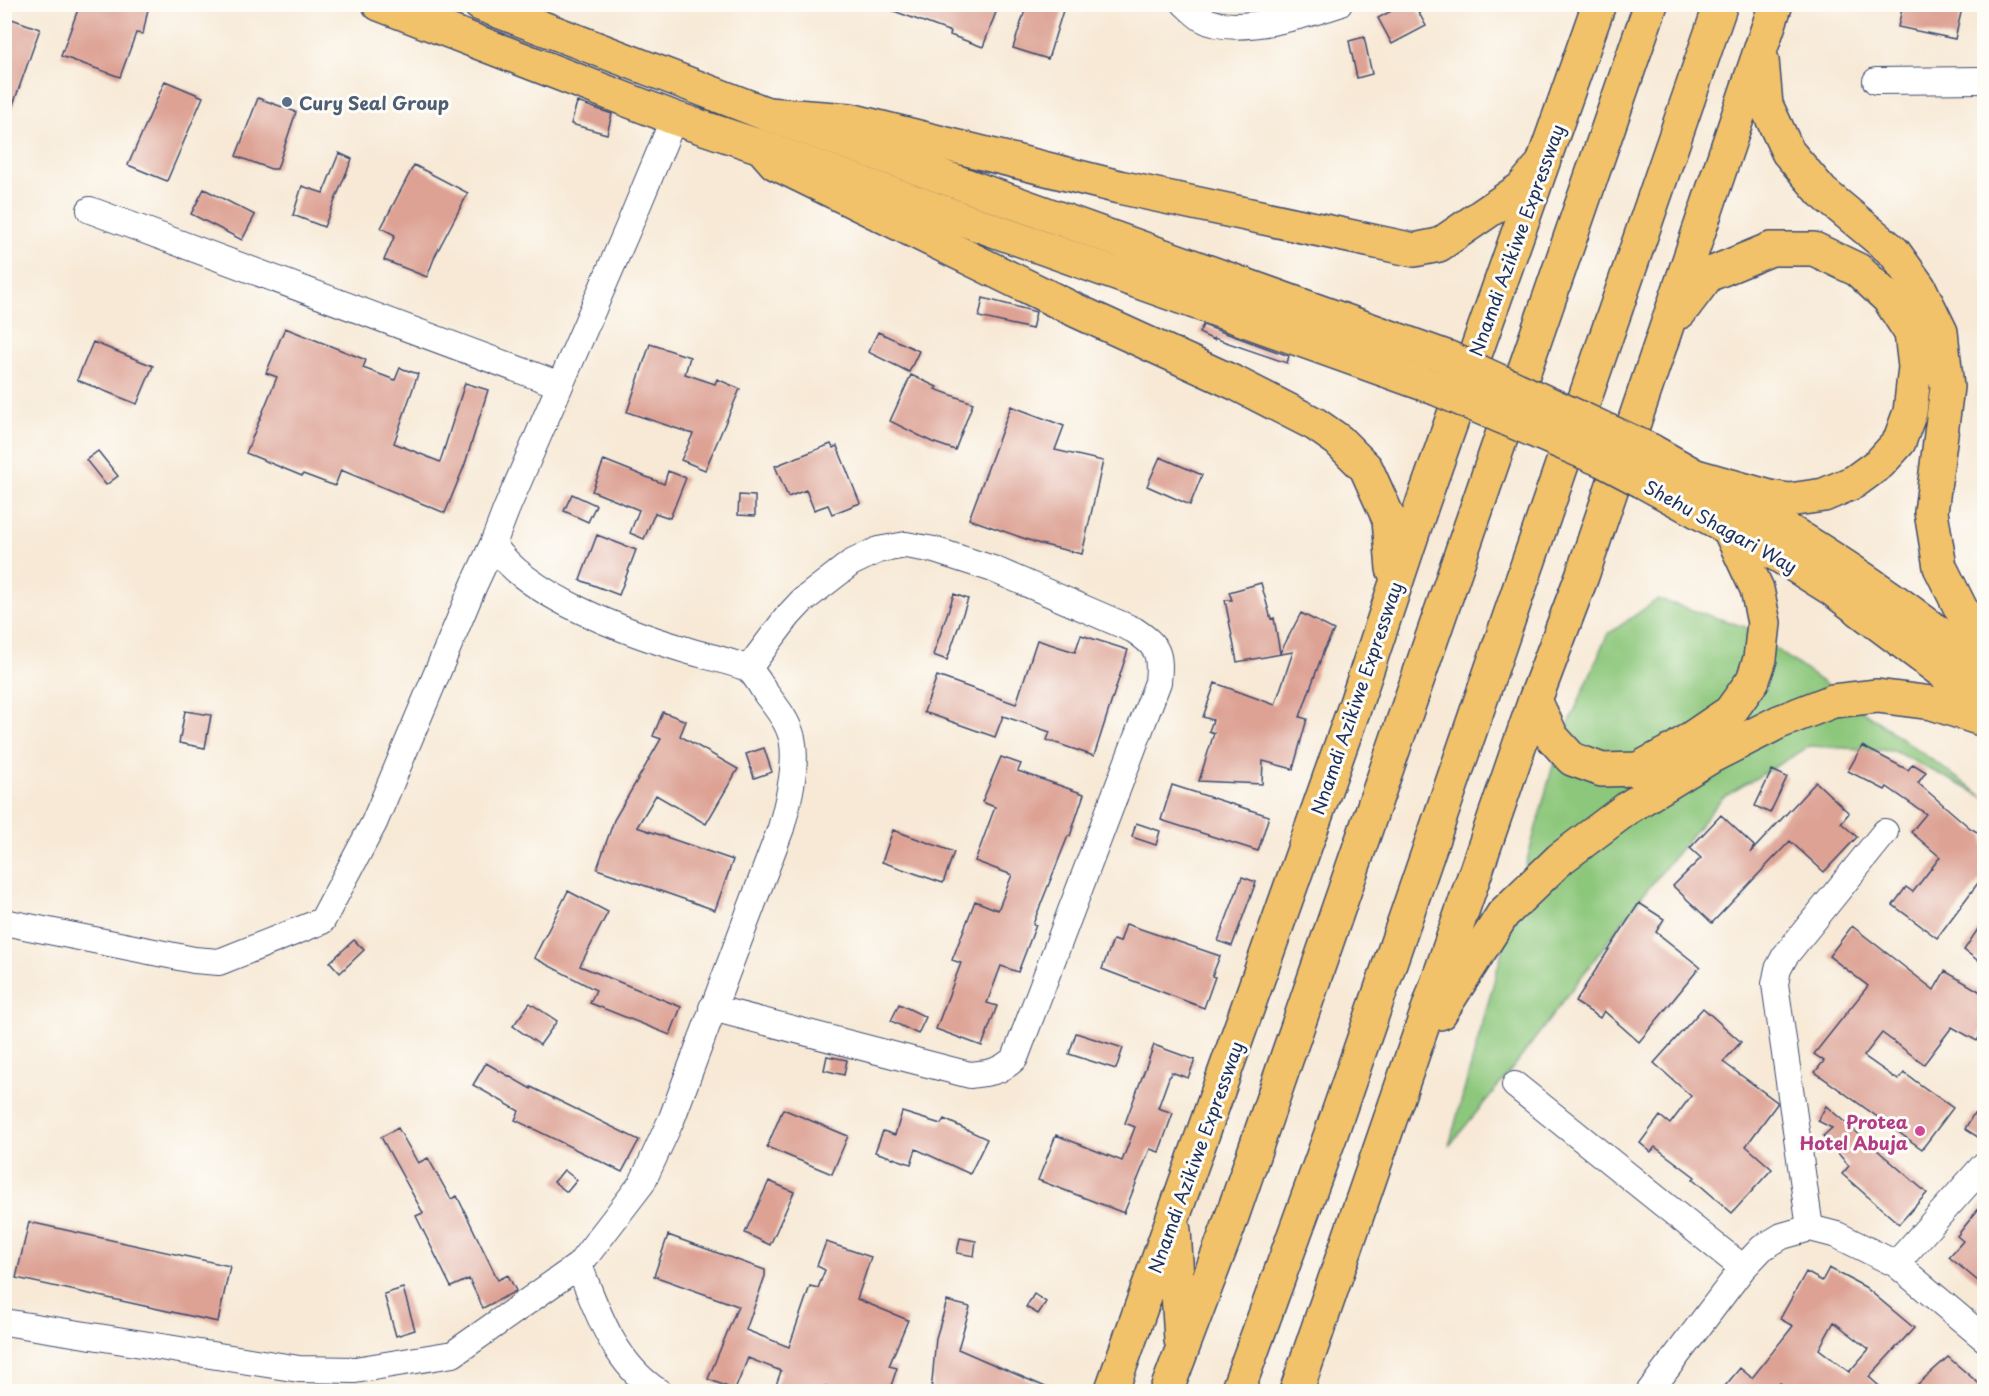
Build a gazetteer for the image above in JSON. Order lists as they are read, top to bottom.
{
  "streets": {
    "main road": ["Nnamdi Azikiwe Expressway", "Shehu Shagari Way"]
  },
  "places": ["Cury Seal Group", "Protea Hotel Abuja"]
}
